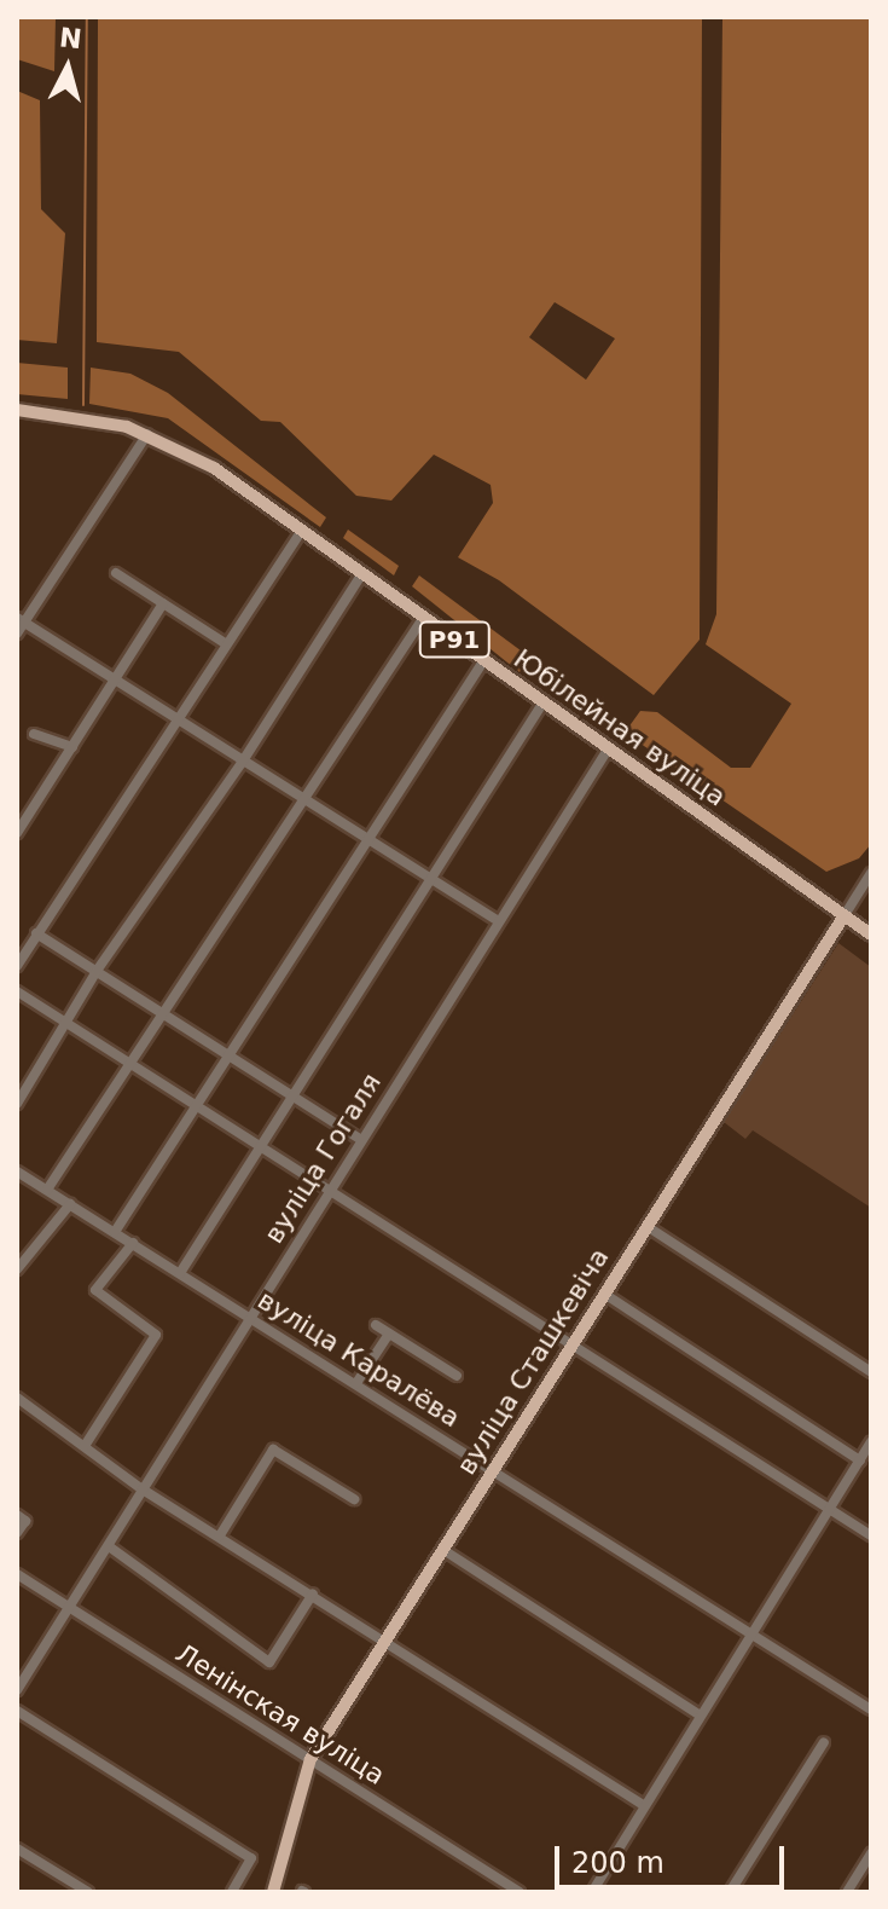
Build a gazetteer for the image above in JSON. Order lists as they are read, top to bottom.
{
  "streets": {
    "main road": ["Р91", "Юбілейная вуліца", "вуліца Сташкевіча"],
    "street": ["вуліца Гогаля", "вуліца Каралёва", "Ленінская вуліца"]
  },
  "crossings": [
    ["Р91", "Юбілейная вуліца"],
    ["Юбілейная вуліца", "вуліца Гогаля"],
    ["Юбілейная вуліца", "вуліца Сташкевіча"],
    ["вуліца Гогаля", "вуліца Каралёва"],
    ["вуліца Гогаля", "Ленінская вуліца"],
    ["вуліца Каралёва", "вуліца Сташкевіча"],
    ["вуліца Сташкевіча", "Ленінская вуліца"]
  ],
  "scale_bar": "200 m",
  "north": "top"
}
